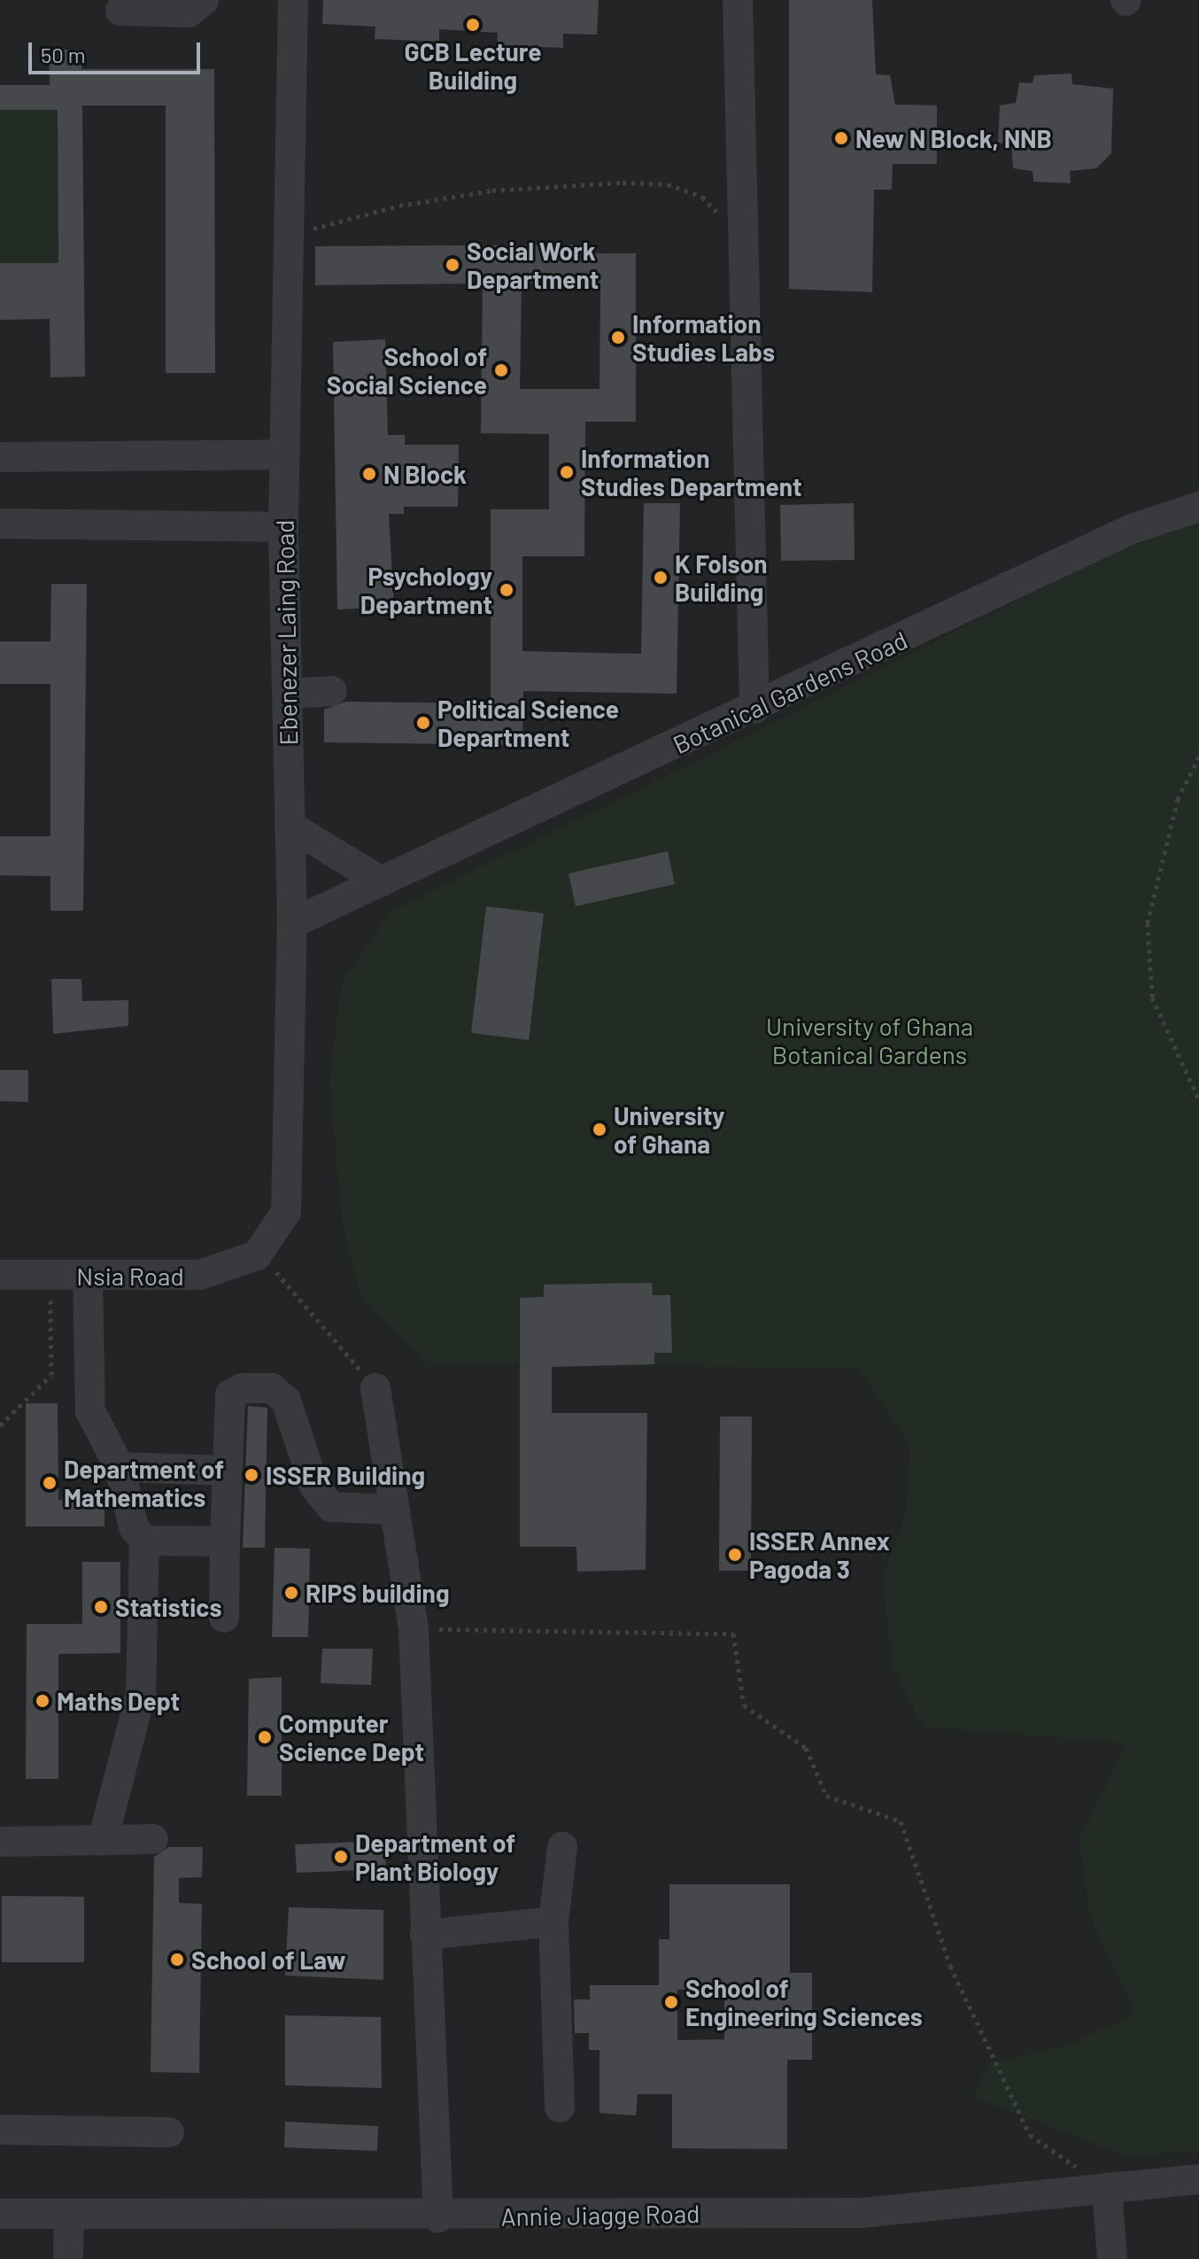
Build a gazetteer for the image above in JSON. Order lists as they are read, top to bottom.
{
  "streets": {
    "street": [
      "Ebenezer Laing Road",
      "Botanical Gardens Road",
      "Nsia Road",
      "Annie Jiagge Road"
    ]
  },
  "crossings": [
    ["Ebenezer Laing Road", "Botanical Gardens Road"],
    ["Ebenezer Laing Road", "Nsia Road"]
  ],
  "parks": ["University of Ghana Botanical Gardens"],
  "places": [
    "GCB Lecture Building",
    "New N Block, NNB",
    "Social Work Department",
    "Information Studies Labs",
    "School of Social Science",
    "Information Studies Department",
    "N Block",
    "K Folson Building",
    "Psychology Department",
    "Political Science Department",
    "University of Ghana",
    "ISSER Building",
    "Department of Mathematics",
    "ISSER Annex Pagoda 3",
    "RIPS building",
    "Statistics",
    "Maths Dept",
    "Computer Science Dept",
    "Department of Plant Biology",
    "School of Law",
    "School of Engineering Sciences"
  ],
  "scale_bar": "50 m"
}
